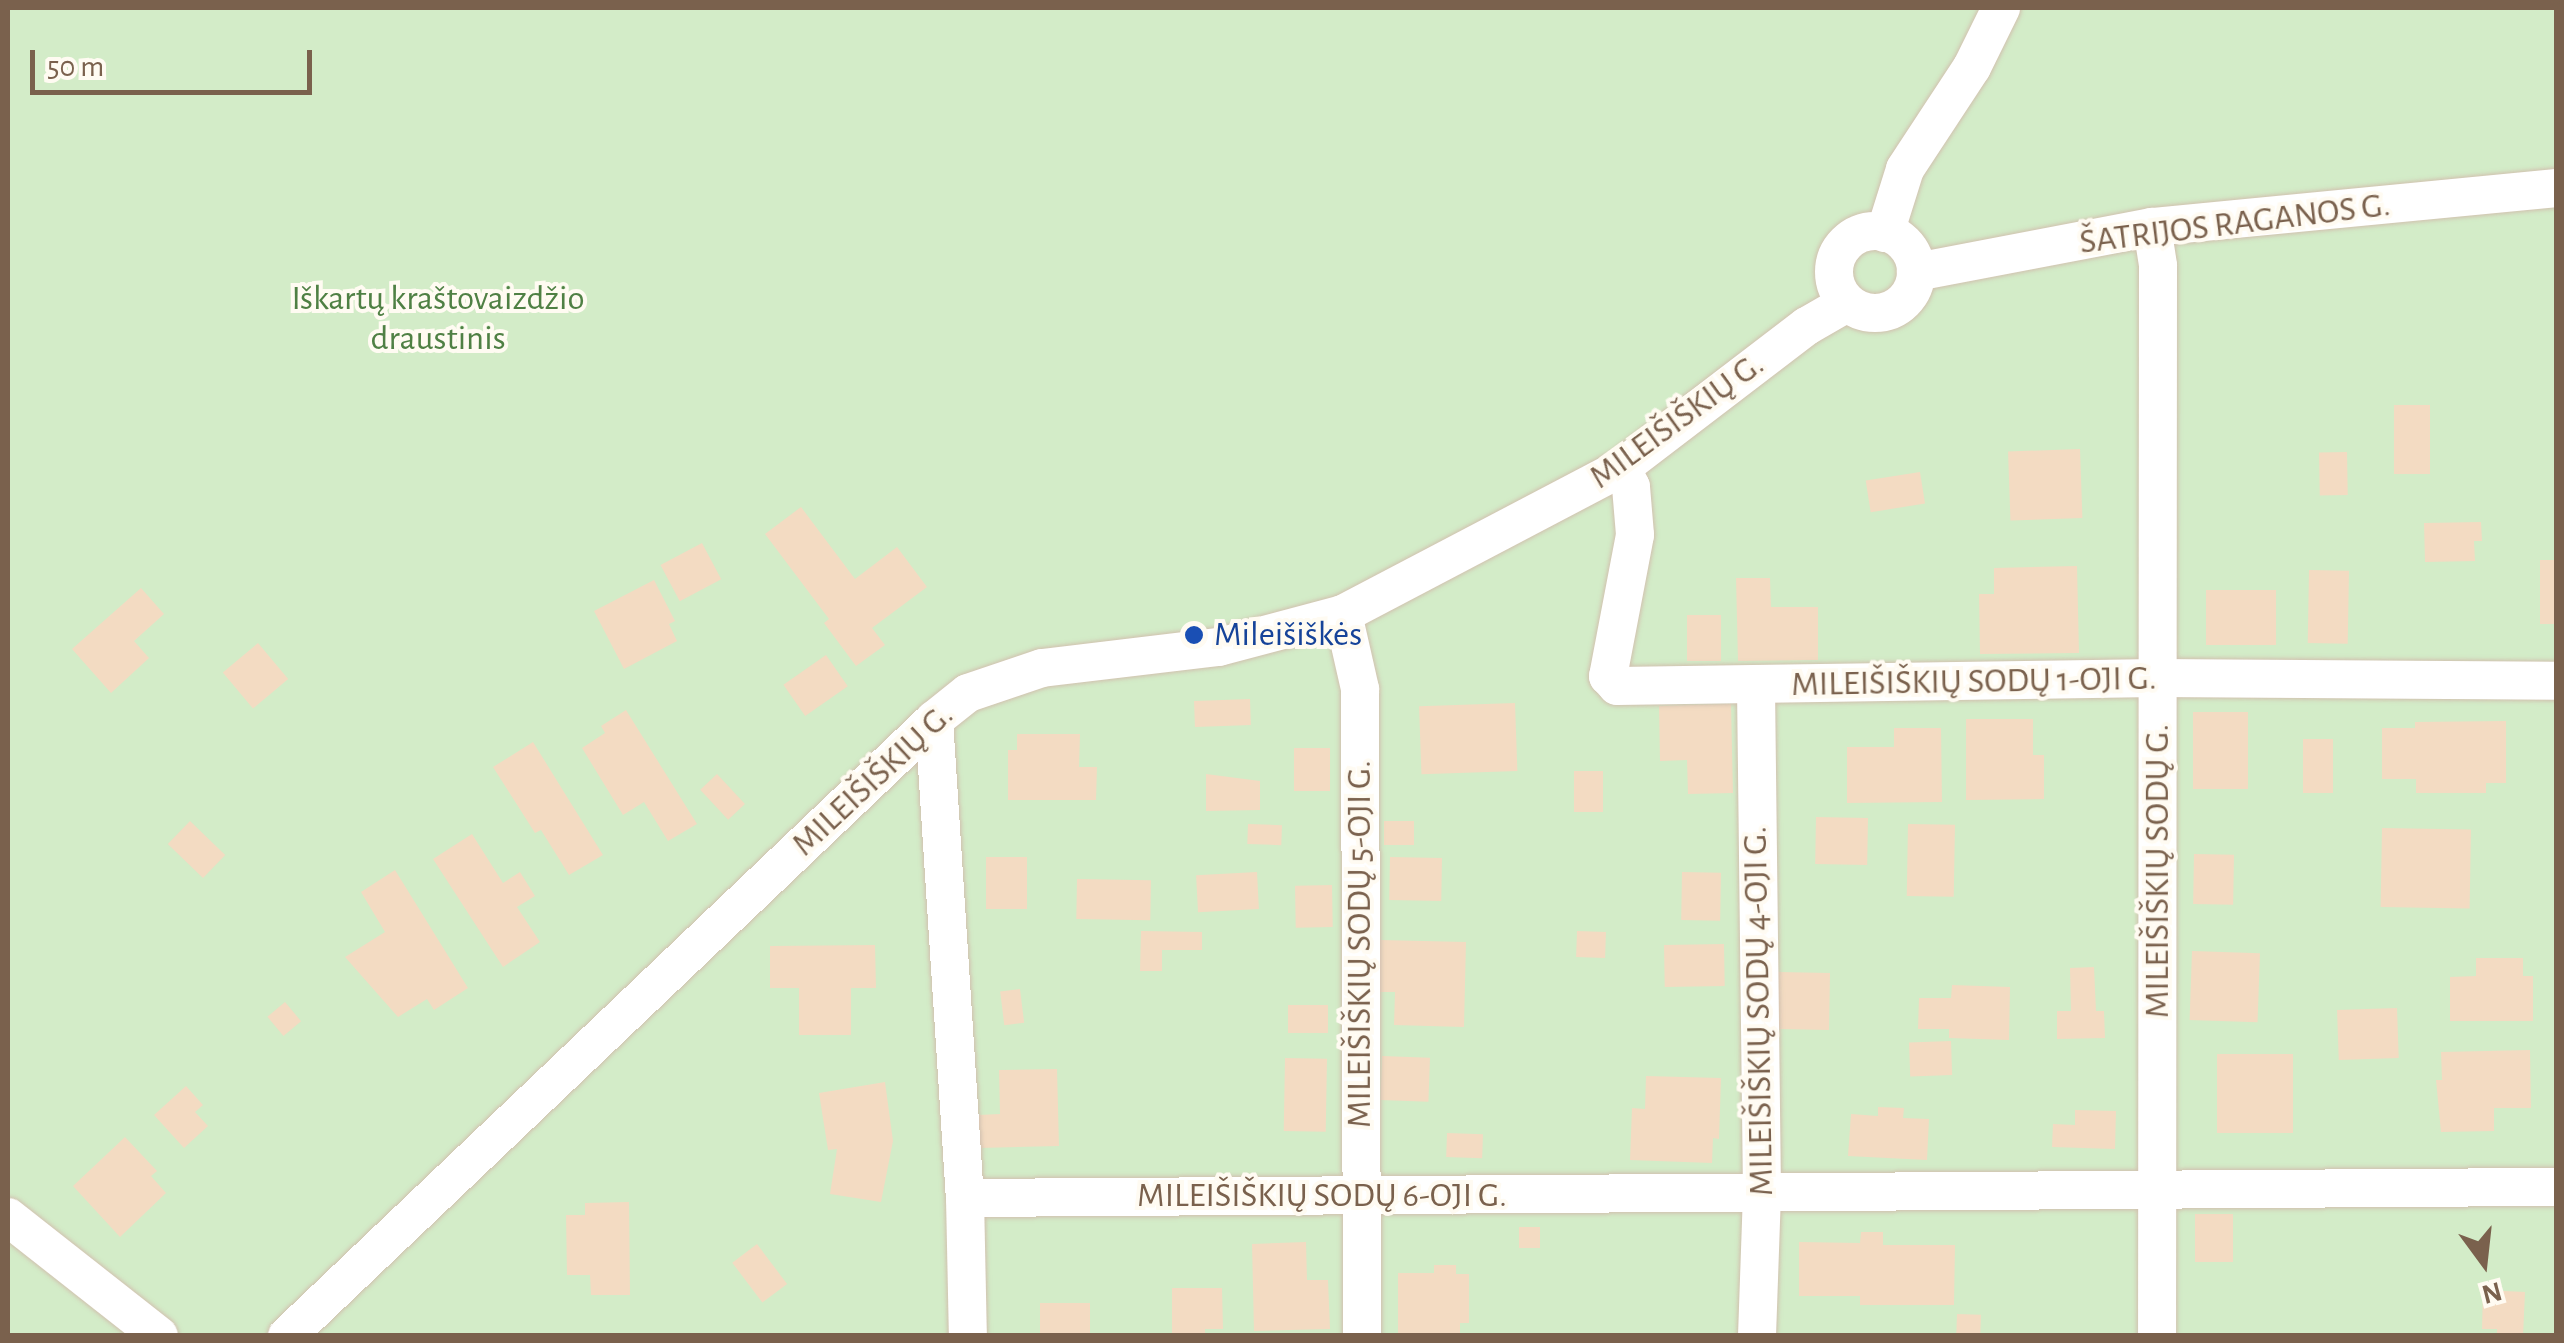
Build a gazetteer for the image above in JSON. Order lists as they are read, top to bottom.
{
  "streets": {
    "street": [
      "ŠATRIJOS RAGANOS G.",
      "MILEIŠIŠKIŲ G.",
      "MILEIŠIŠKIŲ SODŲ 1-OJI G.",
      "MILEIŠIŠKIŲ SODŲ G.",
      "MILEIŠIŠKIŲ SODŲ 5-OJI G.",
      "MILEIŠIŠKIŲ SODŲ 4-OJI G.",
      "MILEIŠIŠKIŲ SODŲ 6-OJI G."
    ]
  },
  "crossings": [
    ["ŠATRIJOS RAGANOS G.", "MILEIŠIŠKIŲ G."],
    ["ŠATRIJOS RAGANOS G.", "MILEIŠIŠKIŲ SODŲ G."],
    ["MILEIŠIŠKIŲ G.", "MILEIŠIŠKIŲ SODŲ 1-OJI G."],
    ["MILEIŠIŠKIŲ G.", "MILEIŠIŠKIŲ SODŲ 5-OJI G."],
    ["MILEIŠIŠKIŲ SODŲ 1-OJI G.", "MILEIŠIŠKIŲ SODŲ G."],
    ["MILEIŠIŠKIŲ SODŲ 1-OJI G.", "MILEIŠIŠKIŲ SODŲ 4-OJI G."],
    ["MILEIŠIŠKIŲ SODŲ G.", "MILEIŠIŠKIŲ SODŲ 6-OJI G."],
    ["MILEIŠIŠKIŲ SODŲ 5-OJI G.", "MILEIŠIŠKIŲ SODŲ 6-OJI G."],
    ["MILEIŠIŠKIŲ SODŲ 4-OJI G.", "MILEIŠIŠKIŲ SODŲ 6-OJI G."]
  ],
  "parks": ["Iškartų kraštovaizdžio draustinis"],
  "places": ["Mileišiškės"],
  "scale_bar": "50 m",
  "north": "bottom"
}
